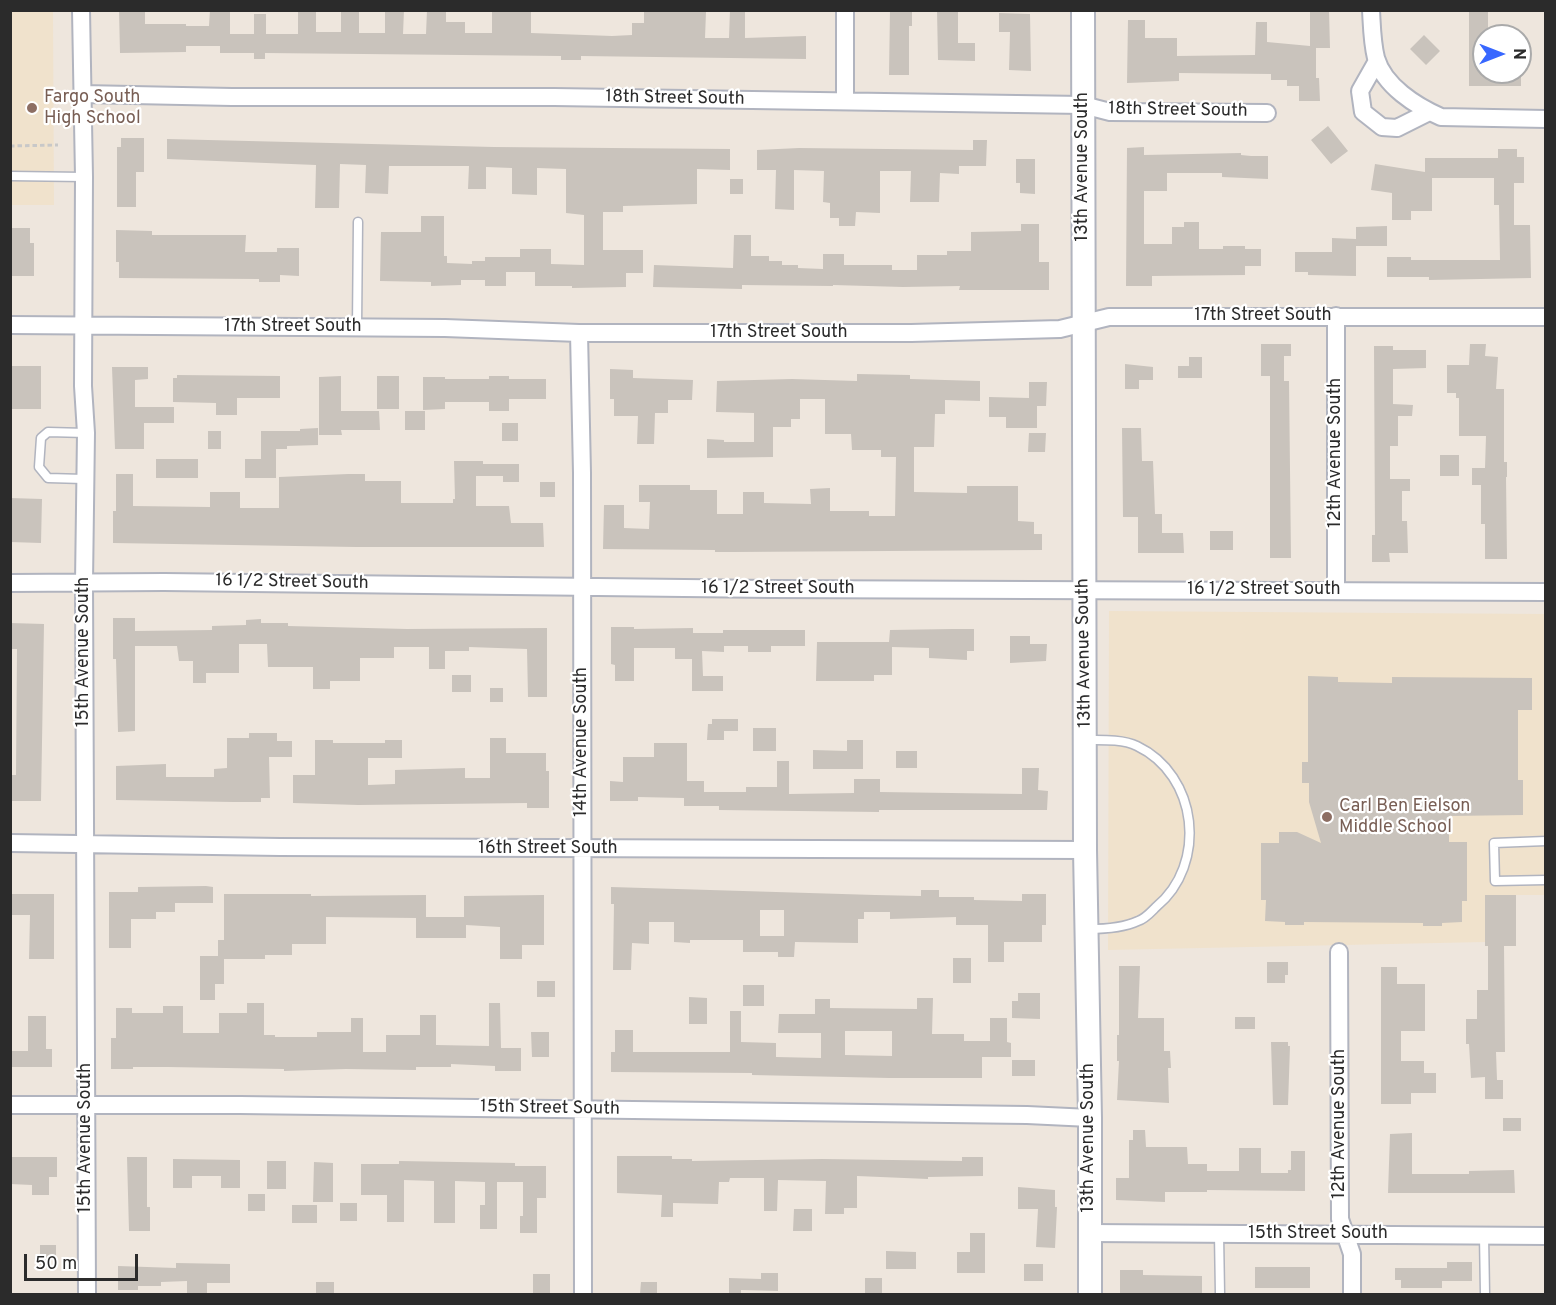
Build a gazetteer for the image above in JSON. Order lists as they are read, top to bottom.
{
  "streets": {
    "main road": ["13th Avenue South"],
    "street": [
      "18th Street South",
      "17th Street South",
      "12th Avenue South",
      "16 1/2 Street South",
      "15th Avenue South",
      "14th Avenue South",
      "16th Street South",
      "15th Street South"
    ]
  },
  "crossings": [
    ["18th Street South", "13th Avenue South"],
    ["18th Street South", "15th Avenue South"],
    ["13th Avenue South", "17th Street South"],
    ["13th Avenue South", "16 1/2 Street South"],
    ["13th Avenue South", "16th Street South"],
    ["13th Avenue South", "15th Street South"],
    ["17th Street South", "12th Avenue South"],
    ["17th Street South", "15th Avenue South"],
    ["17th Street South", "14th Avenue South"],
    ["12th Avenue South", "16 1/2 Street South"],
    ["12th Avenue South", "15th Street South"],
    ["16 1/2 Street South", "15th Avenue South"],
    ["16 1/2 Street South", "14th Avenue South"],
    ["15th Avenue South", "16th Street South"],
    ["15th Avenue South", "15th Street South"],
    ["14th Avenue South", "16th Street South"],
    ["14th Avenue South", "15th Street South"]
  ],
  "places": ["Fargo South High School", "Carl Ben Eielson Middle School"],
  "scale_bar": "50 m",
  "north": "right"
}
